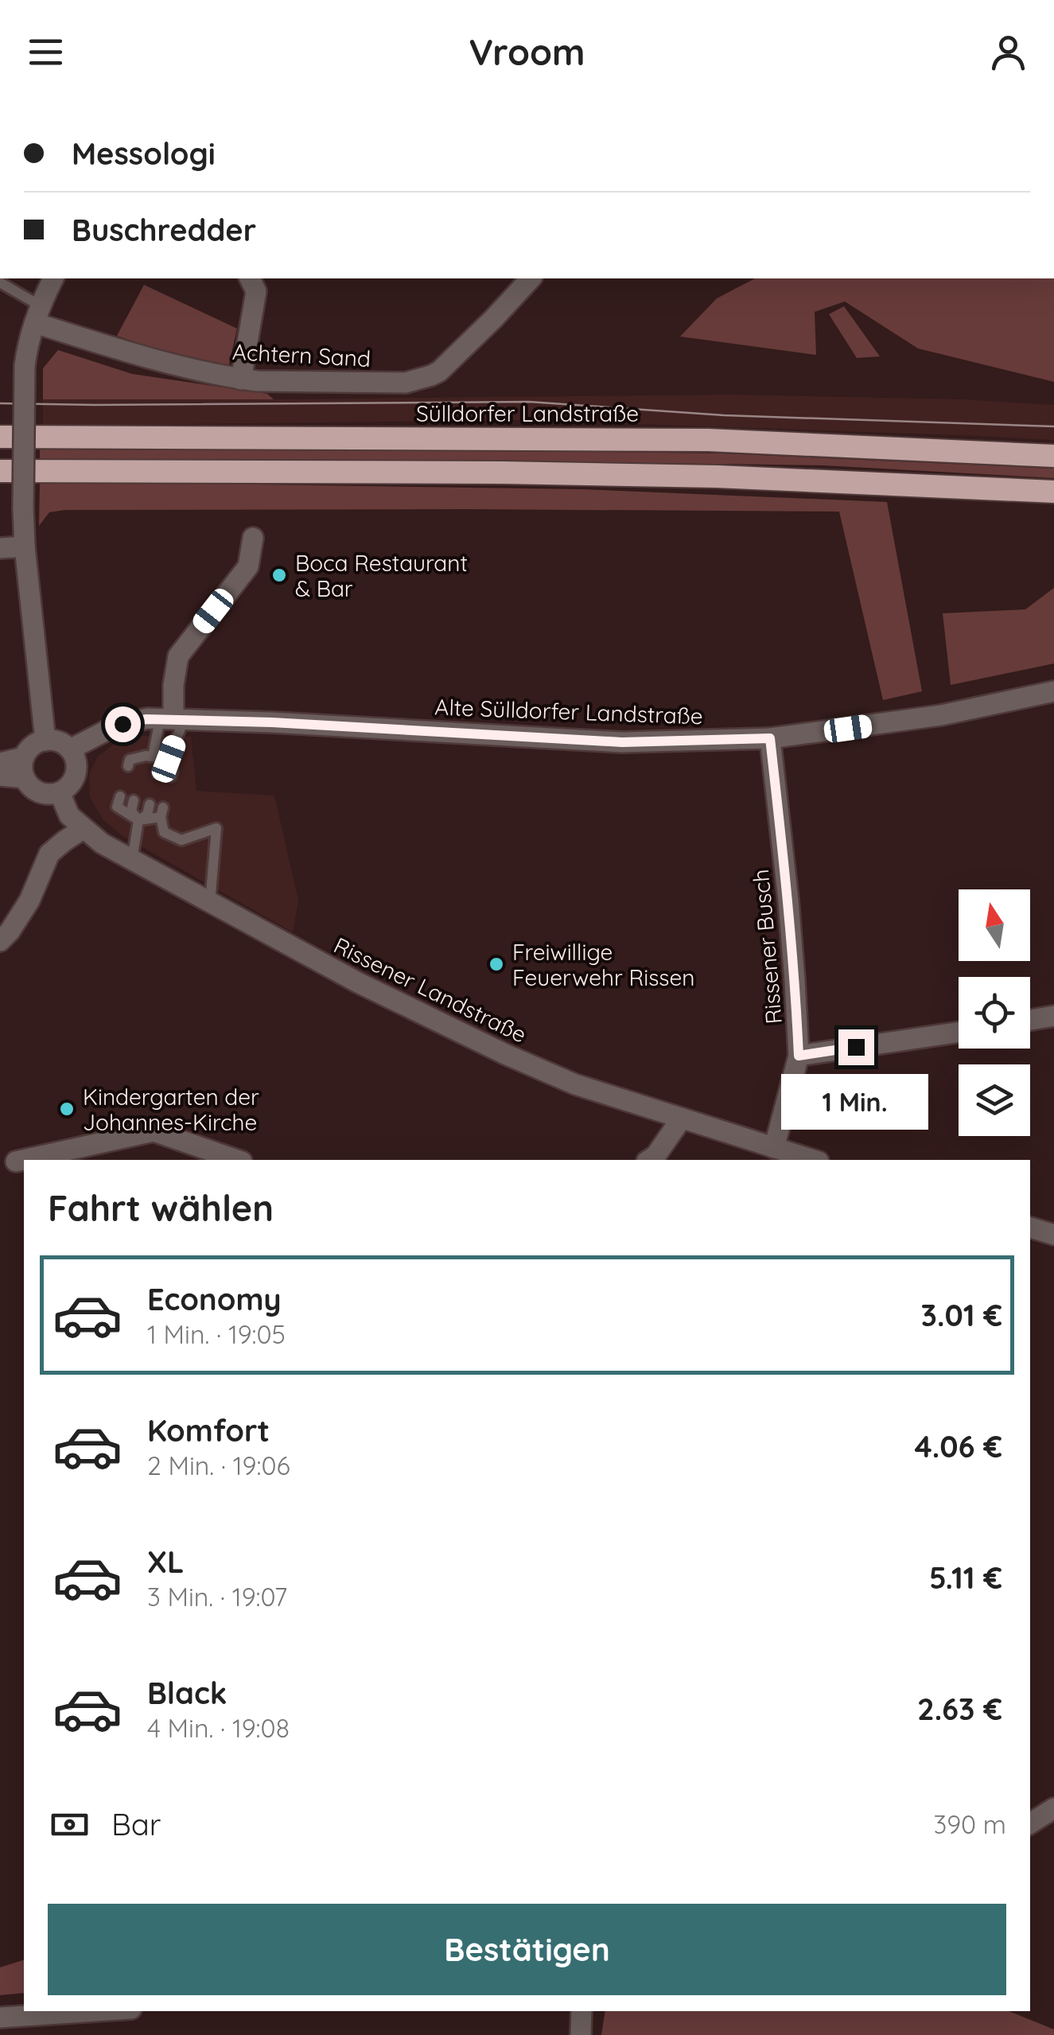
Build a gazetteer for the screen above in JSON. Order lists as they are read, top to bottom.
{
  "streets": {
    "highway": ["Sülldorfer Landstraße"],
    "street": [
      "Achtern Sand",
      "Alte Sülldorfer Landstraße",
      "Rissener Busch",
      "Rissener Landstraße"
    ]
  },
  "crossings": [
    ["Alte Sülldorfer Landstraße", "Rissener Busch"],
    ["Alte Sülldorfer Landstraße", "Rissener Landstraße"],
    ["Rissener Busch", "Rissener Landstraße"]
  ],
  "places": ["Boca Restaurant & Bar", "Freiwillige Feuerwehr Rissen", "Kindergarten der Johannes-Kirche"],
  "north": "top",
  "page": {
    "header": "Vroom",
    "banner": ["Messologi", "Buschredder"],
    "bubble": "1 Min.",
    "heading": "Fahrt wählen",
    "list": [
      {
        "name": "Economy",
        "note": "1 Min. · 19:05",
        "value": "3.01 €"
      },
      {
        "name": "Komfort",
        "note": "2 Min. · 19:06",
        "value": "4.06 €"
      },
      {
        "name": "XL",
        "note": "3 Min. · 19:07",
        "value": "5.11 €"
      },
      {
        "name": "Black",
        "note": "4 Min. · 19:08",
        "value": "2.63 €"
      }
    ],
    "pay": ["Bar", "390 m"],
    "buttons": "Bestätigen"
  }
}
